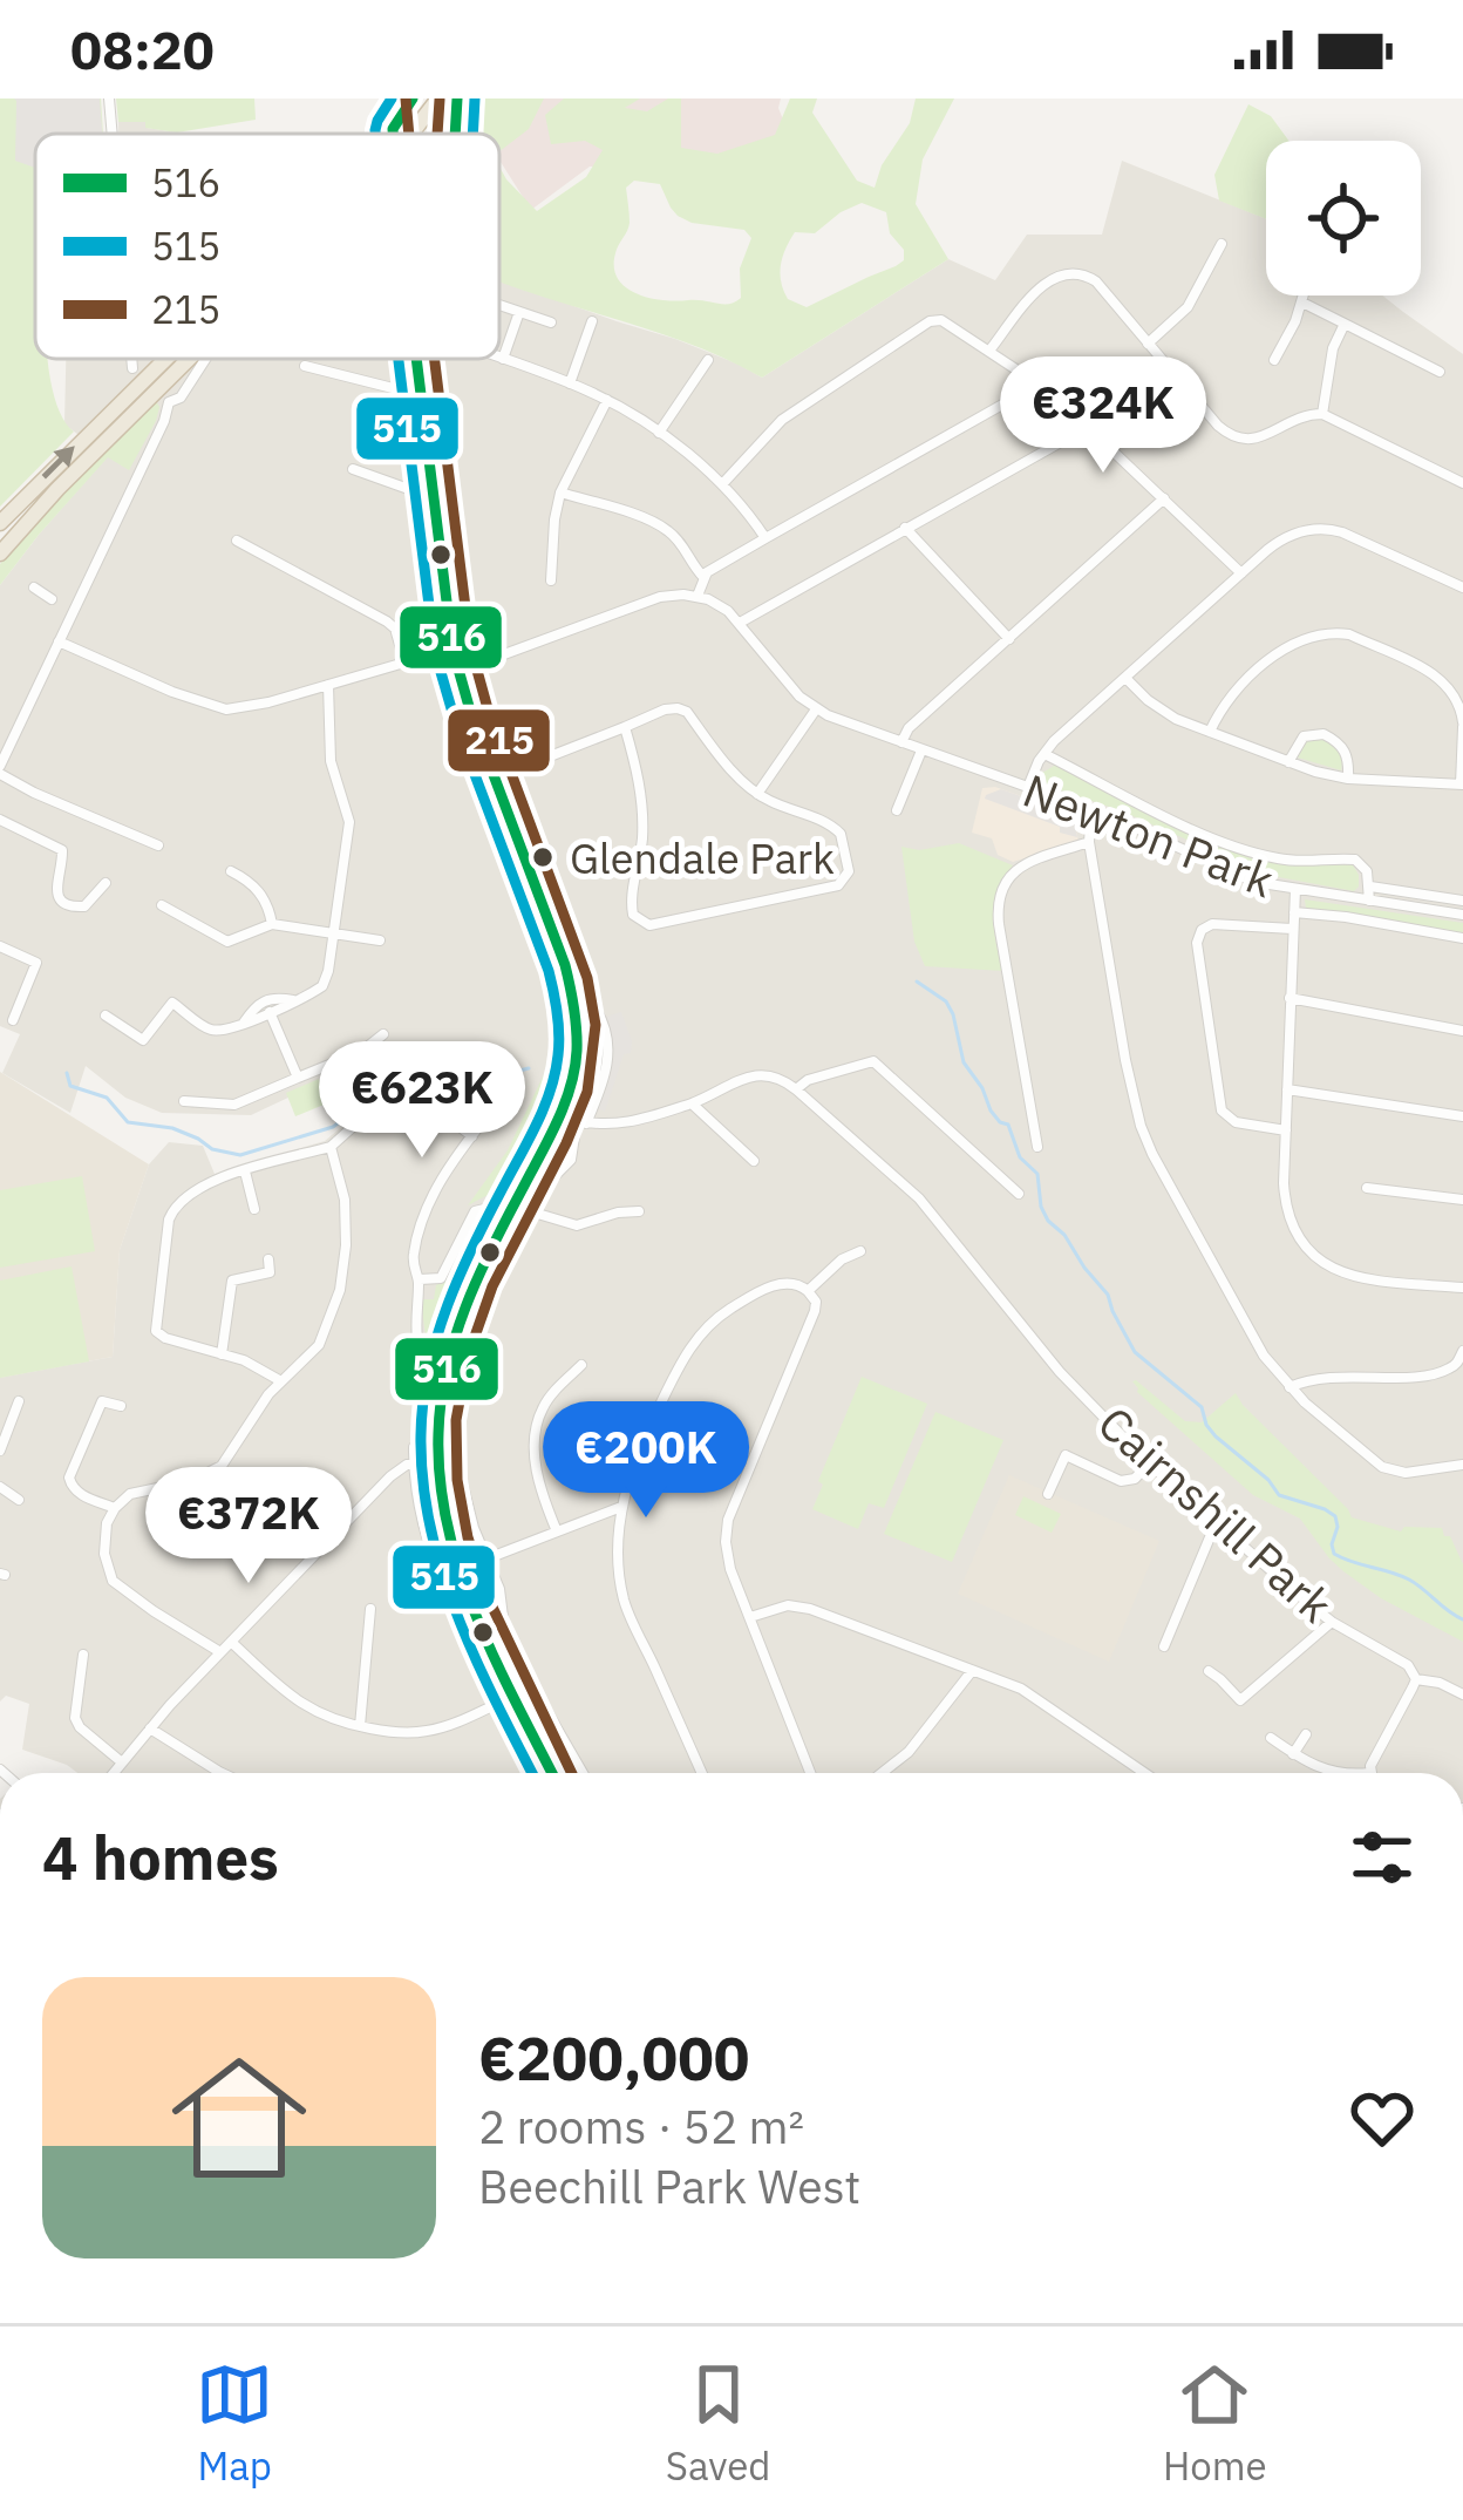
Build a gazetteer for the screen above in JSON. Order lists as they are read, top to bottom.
{
  "streets": {
    "street": ["Newton Park", "Cairnshill Park"]
  },
  "places": ["Glendale Park"],
  "lines": ["transit line 516", "transit line 515", "transit line 215"],
  "legend": ["516", "515", "215"],
  "page": {
    "status": "08:20",
    "price": [
      "€324K",
      "€623K",
      "€200K",
      "€372K"
    ],
    "heading": "4 homes",
    "list": [
      {
        "name": "€200,000",
        "note": "2 rooms · 52 m² · Beechill Park West"
      }
    ],
    "tabs": ["Map", "Saved", "Home"]
  }
}
